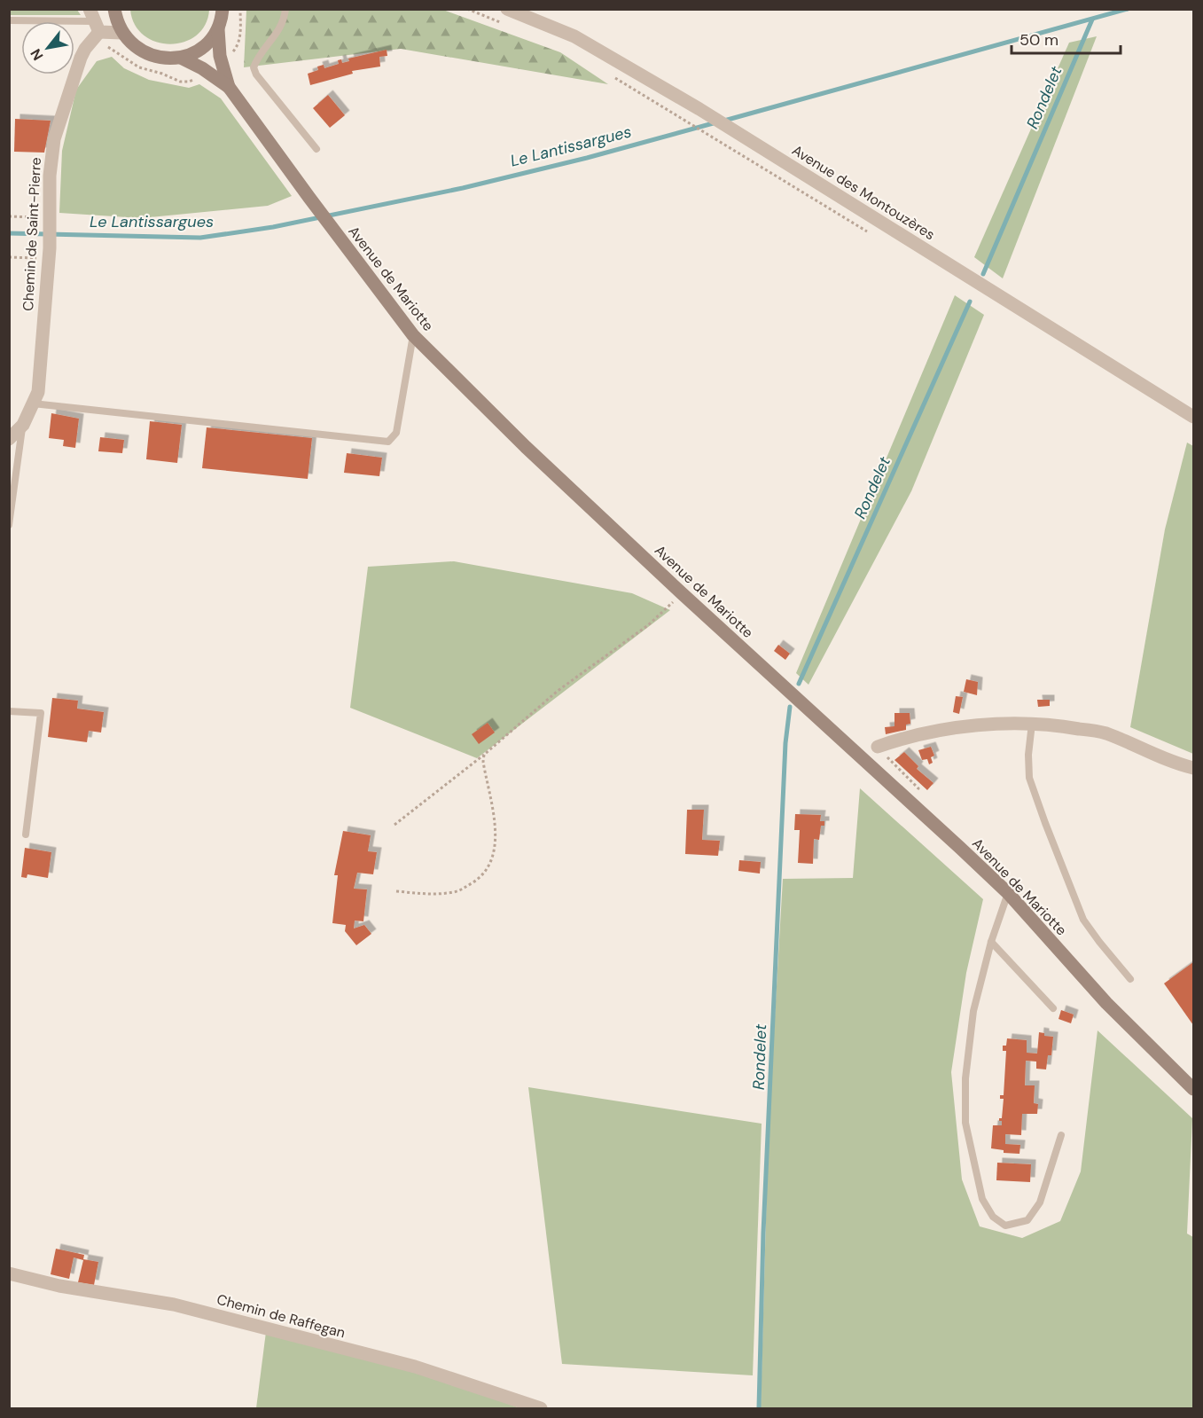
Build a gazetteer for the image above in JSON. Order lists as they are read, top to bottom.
{
  "streets": {
    "main road": ["Avenue de Mariotte"],
    "street": ["Avenue des Montouzères", "Chemin de Saint-Pierre", "Chemin de Raffegan"]
  },
  "water": ["Rondelet", "Le Lantissargues"],
  "scale_bar": "50 m",
  "north": "bottom left"
}
